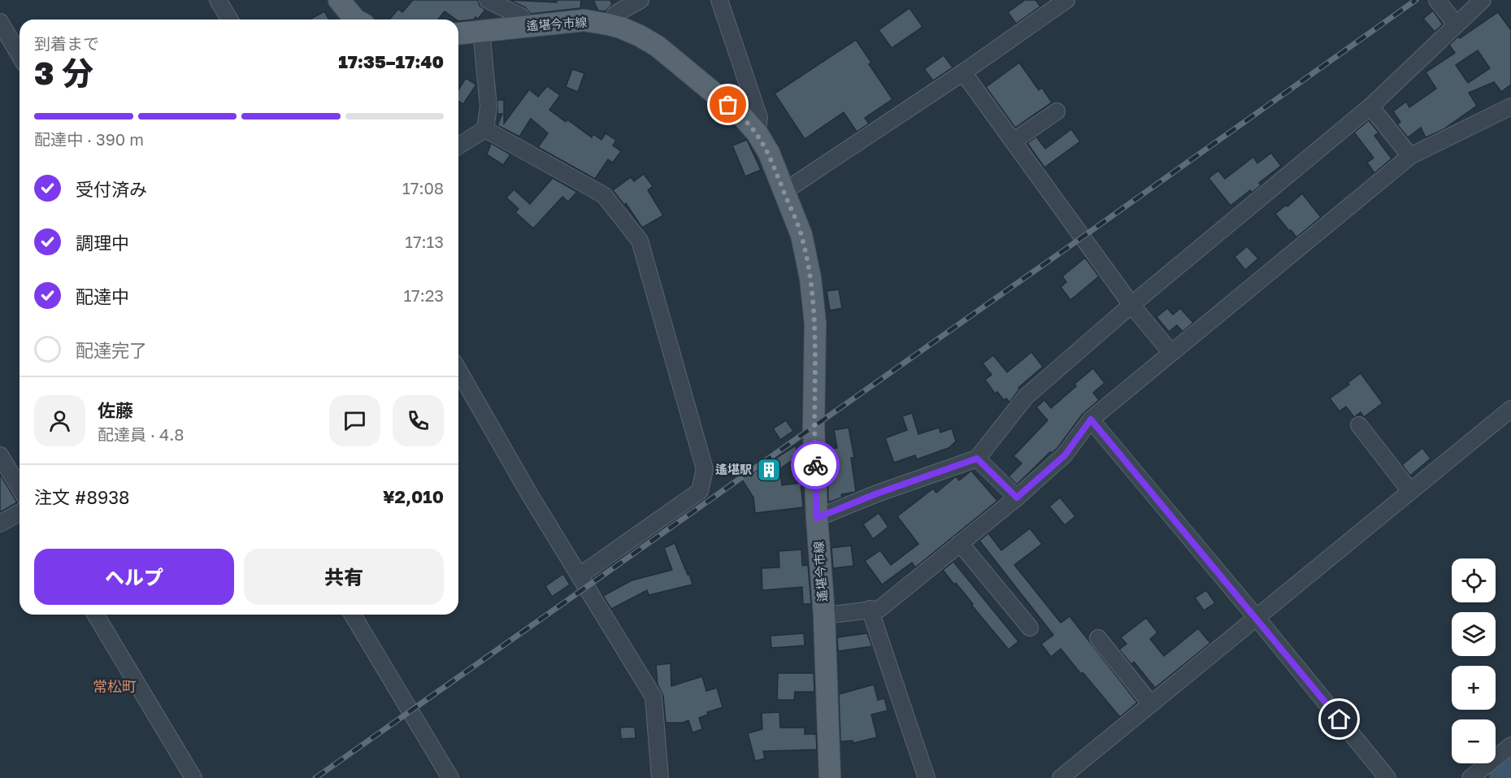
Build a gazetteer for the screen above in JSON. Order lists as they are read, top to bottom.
{
  "streets": {
    "main road": ["遙堪今市線"]
  },
  "districts": ["常松町"],
  "places": {
    "building": ["遙堪駅"]
  },
  "page": {
    "heading": ["3 分", "到着まで", "17:35–17:40"],
    "panel": [
      "佐藤",
      "配達員 · 4.8",
      "注文 #8938",
      "¥2,010"
    ],
    "bar": "配達中 · 390 m",
    "list": [
      ["受付済み", "17:08"],
      ["調理中", "17:13"],
      ["配達中", "17:23"],
      "配達完了"
    ],
    "buttons": ["ヘルプ", "共有"],
    "map_buttons": ["+", "−"]
  }
}
